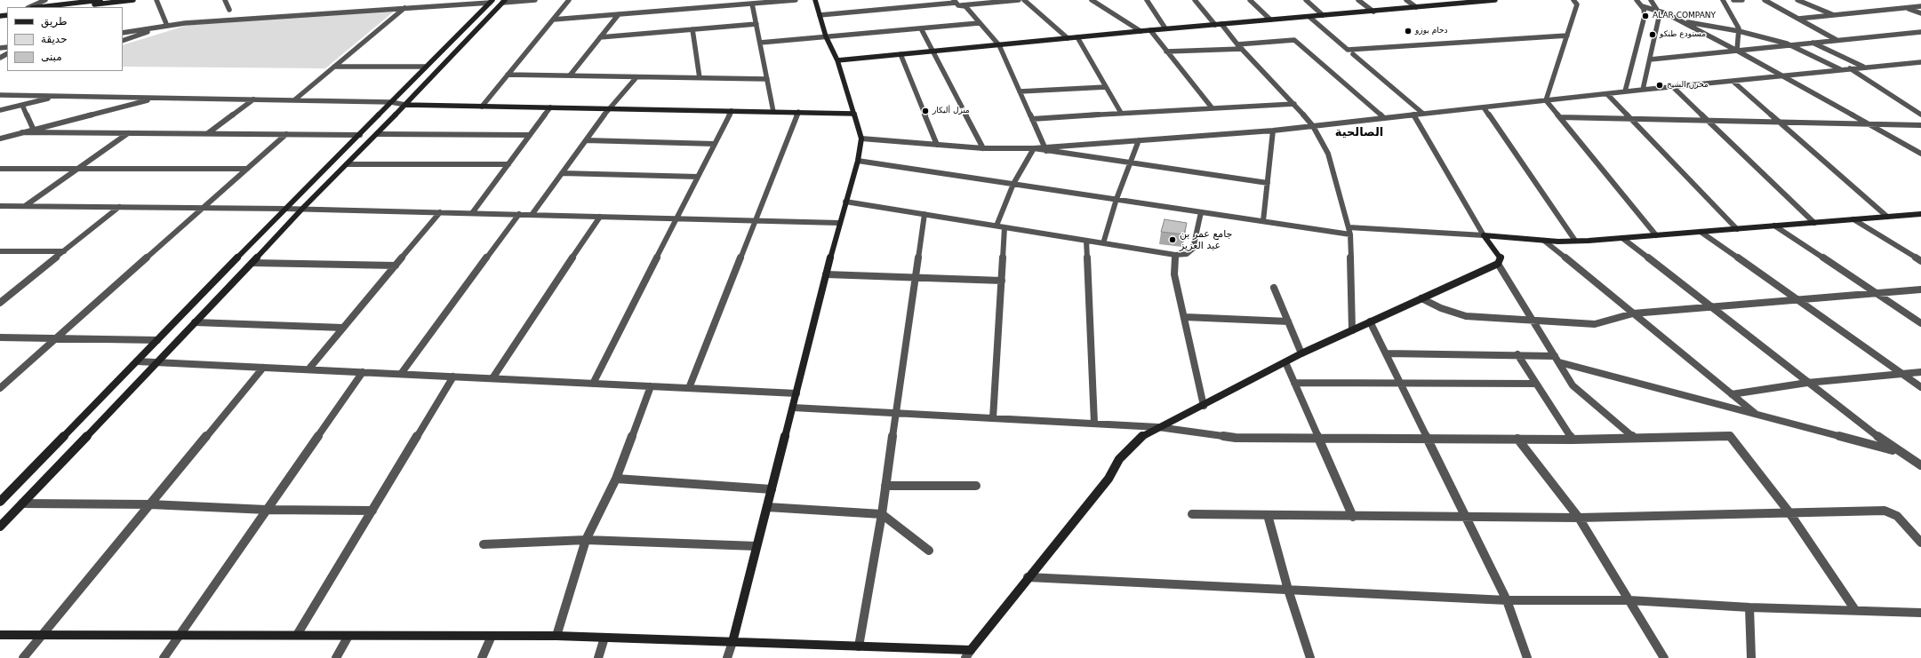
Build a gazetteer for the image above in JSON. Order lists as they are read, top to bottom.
{
  "districts": ["الصالحية"],
  "places": [
    "ALAR COMPANY",
    "دحام بوزو",
    "مستودع طنكو",
    "مخزن الشيخ",
    "منزل أليكار",
    "جامع عمر بن عبد العزيز"
  ],
  "legend": ["طريق", "حديقة", "مبنى"]
}
